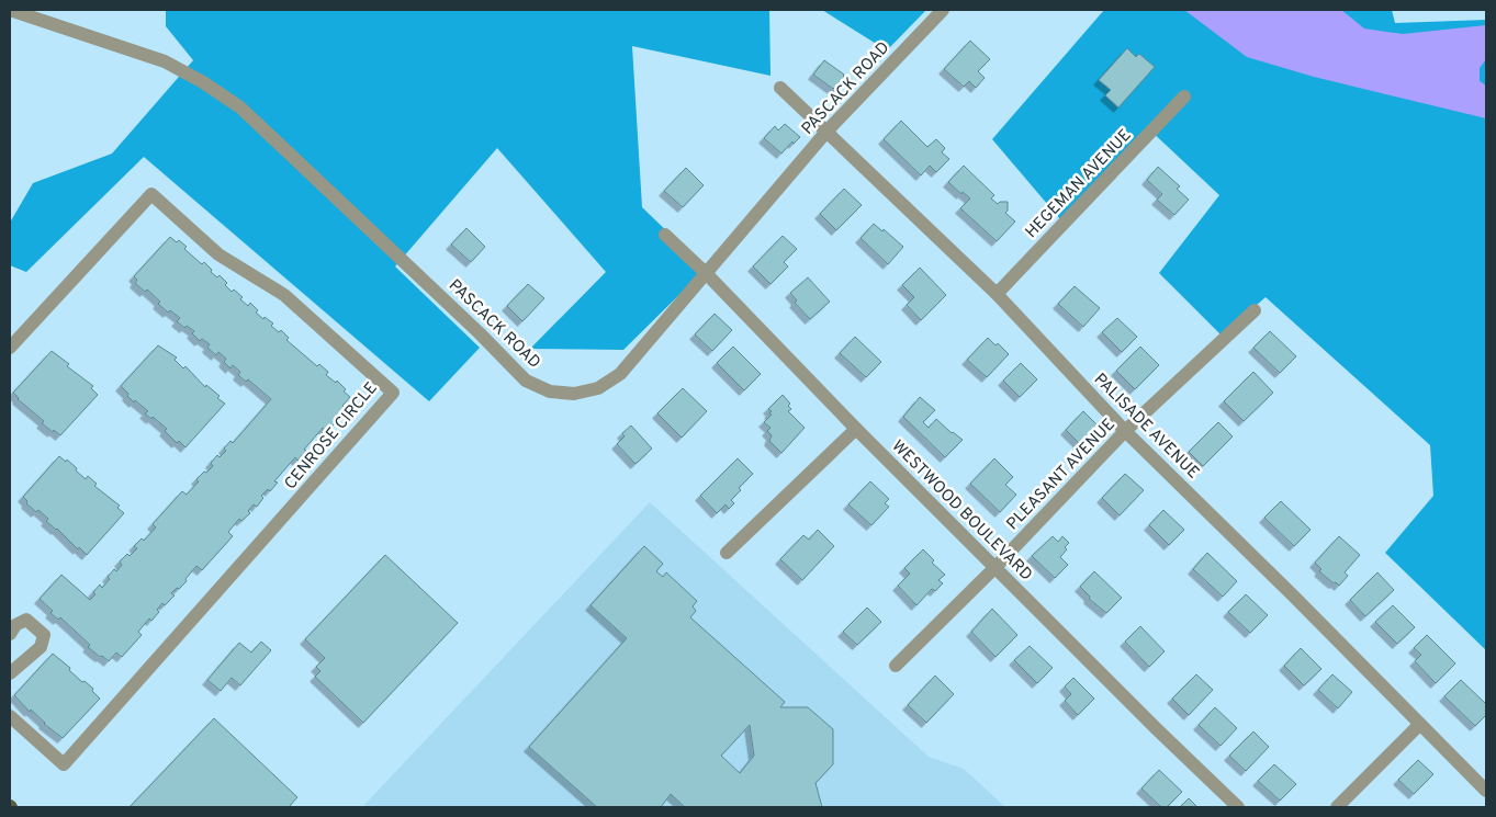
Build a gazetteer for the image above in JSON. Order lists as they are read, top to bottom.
{
  "streets": {
    "street": [
      "PASCACK ROAD",
      "HEGEMAN AVENUE",
      "PALISADE AVENUE",
      "CENROSE CIRCLE",
      "PLEASANT AVENUE",
      "WESTWOOD BOULEVARD"
    ]
  },
  "crossings": [
    ["PASCACK ROAD", "PALISADE AVENUE"],
    ["PASCACK ROAD", "WESTWOOD BOULEVARD"],
    ["HEGEMAN AVENUE", "PALISADE AVENUE"],
    ["PALISADE AVENUE", "PLEASANT AVENUE"],
    ["PLEASANT AVENUE", "WESTWOOD BOULEVARD"]
  ]
}
